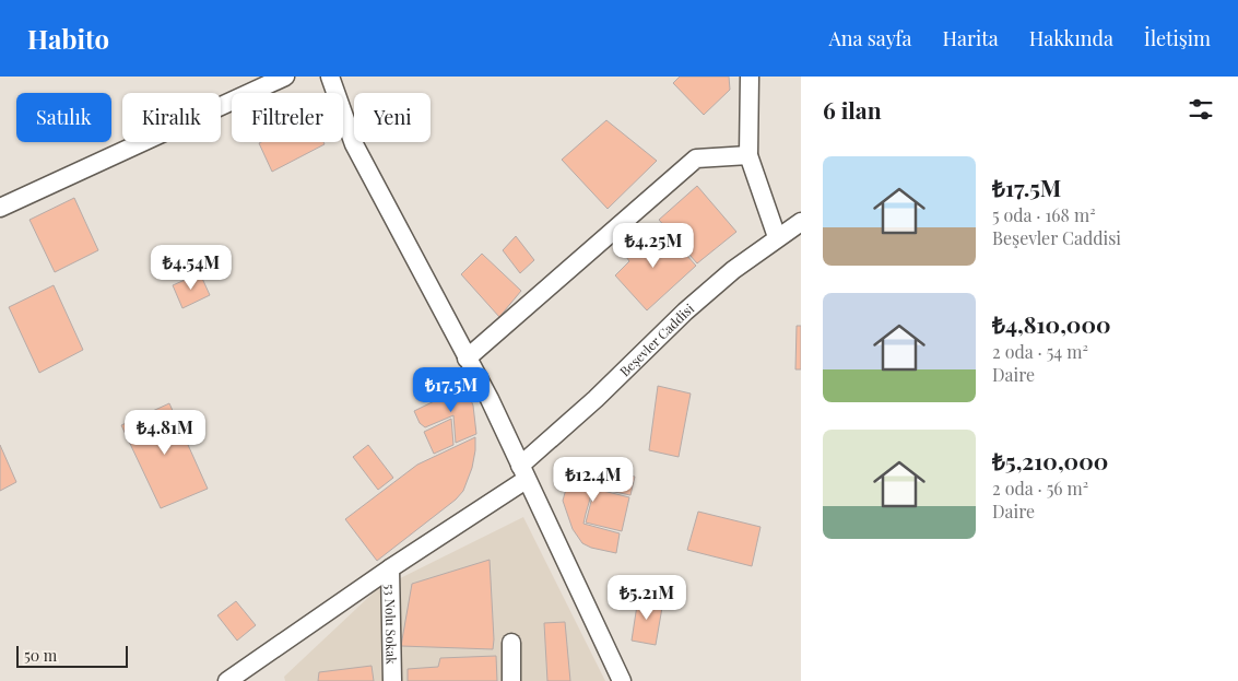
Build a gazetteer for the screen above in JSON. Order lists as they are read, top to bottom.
{
  "streets": {
    "street": ["Beşevler Caddisi", "53 Nolu Sokak"]
  },
  "crossings": [
    ["Beşevler Caddisi", "53 Nolu Sokak"]
  ],
  "scale_bar": "50 m",
  "page": {
    "header": "Habito",
    "nav": [
      "Ana sayfa",
      "Harita",
      "Hakkında",
      "İletişim"
    ],
    "heading": "6 ilan",
    "chip": [
      "Satılık",
      "Kiralık",
      "Filtreler",
      "Yeni"
    ],
    "list": [
      {
        "name": "₺17.5M",
        "note": "5 oda · 168 m² · Beşevler Caddisi"
      },
      {
        "name": "₺4,810,000",
        "note": "2 oda · 54 m² · Daire"
      },
      {
        "name": "₺5,210,000",
        "note": "2 oda · 56 m² · Daire"
      }
    ],
    "price": [
      "₺4.25M",
      "₺4.54M",
      "₺17.5M",
      "₺4.81M",
      "₺12.4M",
      "₺5.21M"
    ],
    "scale": "50 m"
  }
}
